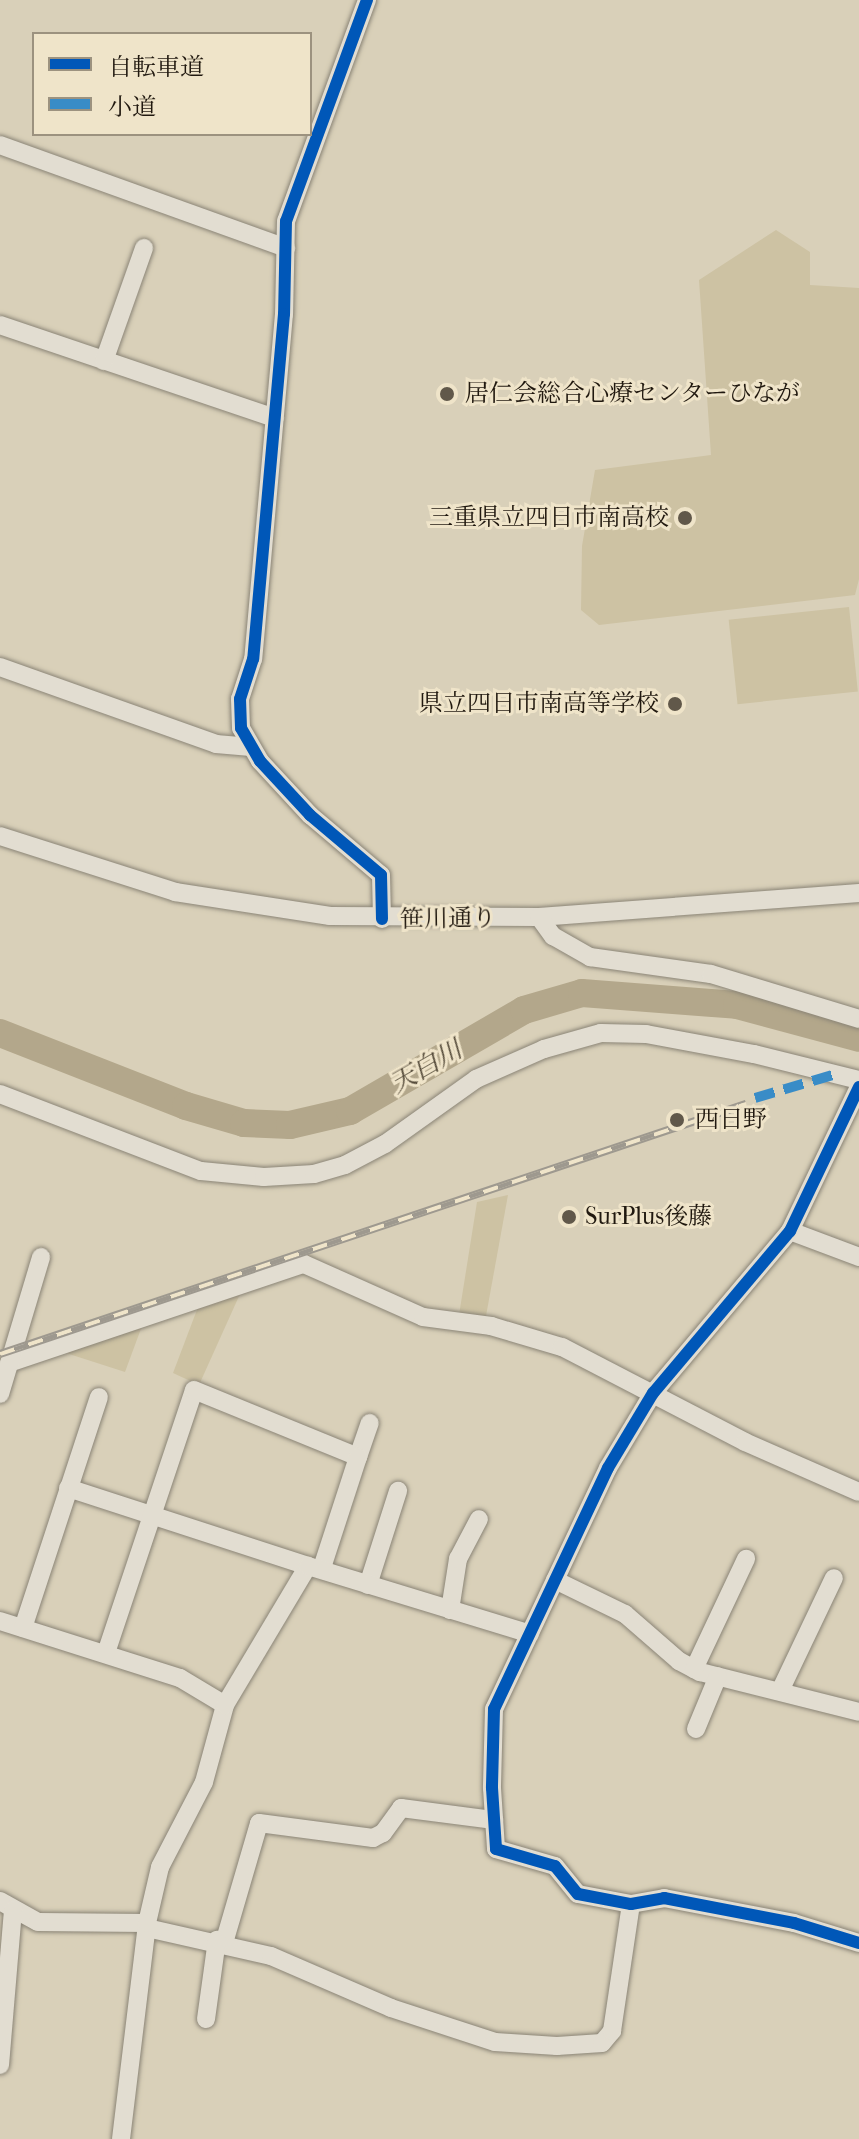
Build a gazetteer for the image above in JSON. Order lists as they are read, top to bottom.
{
  "streets": {
    "street": ["笹川通り"]
  },
  "water": ["天白川"],
  "places": [
    "居仁会総合心療センターひなが",
    "三重県立四日市南高校",
    "県立四日市南高等学校",
    "西日野",
    "SurPlus後藤"
  ],
  "legend": ["自転車道", "小道"]
}
